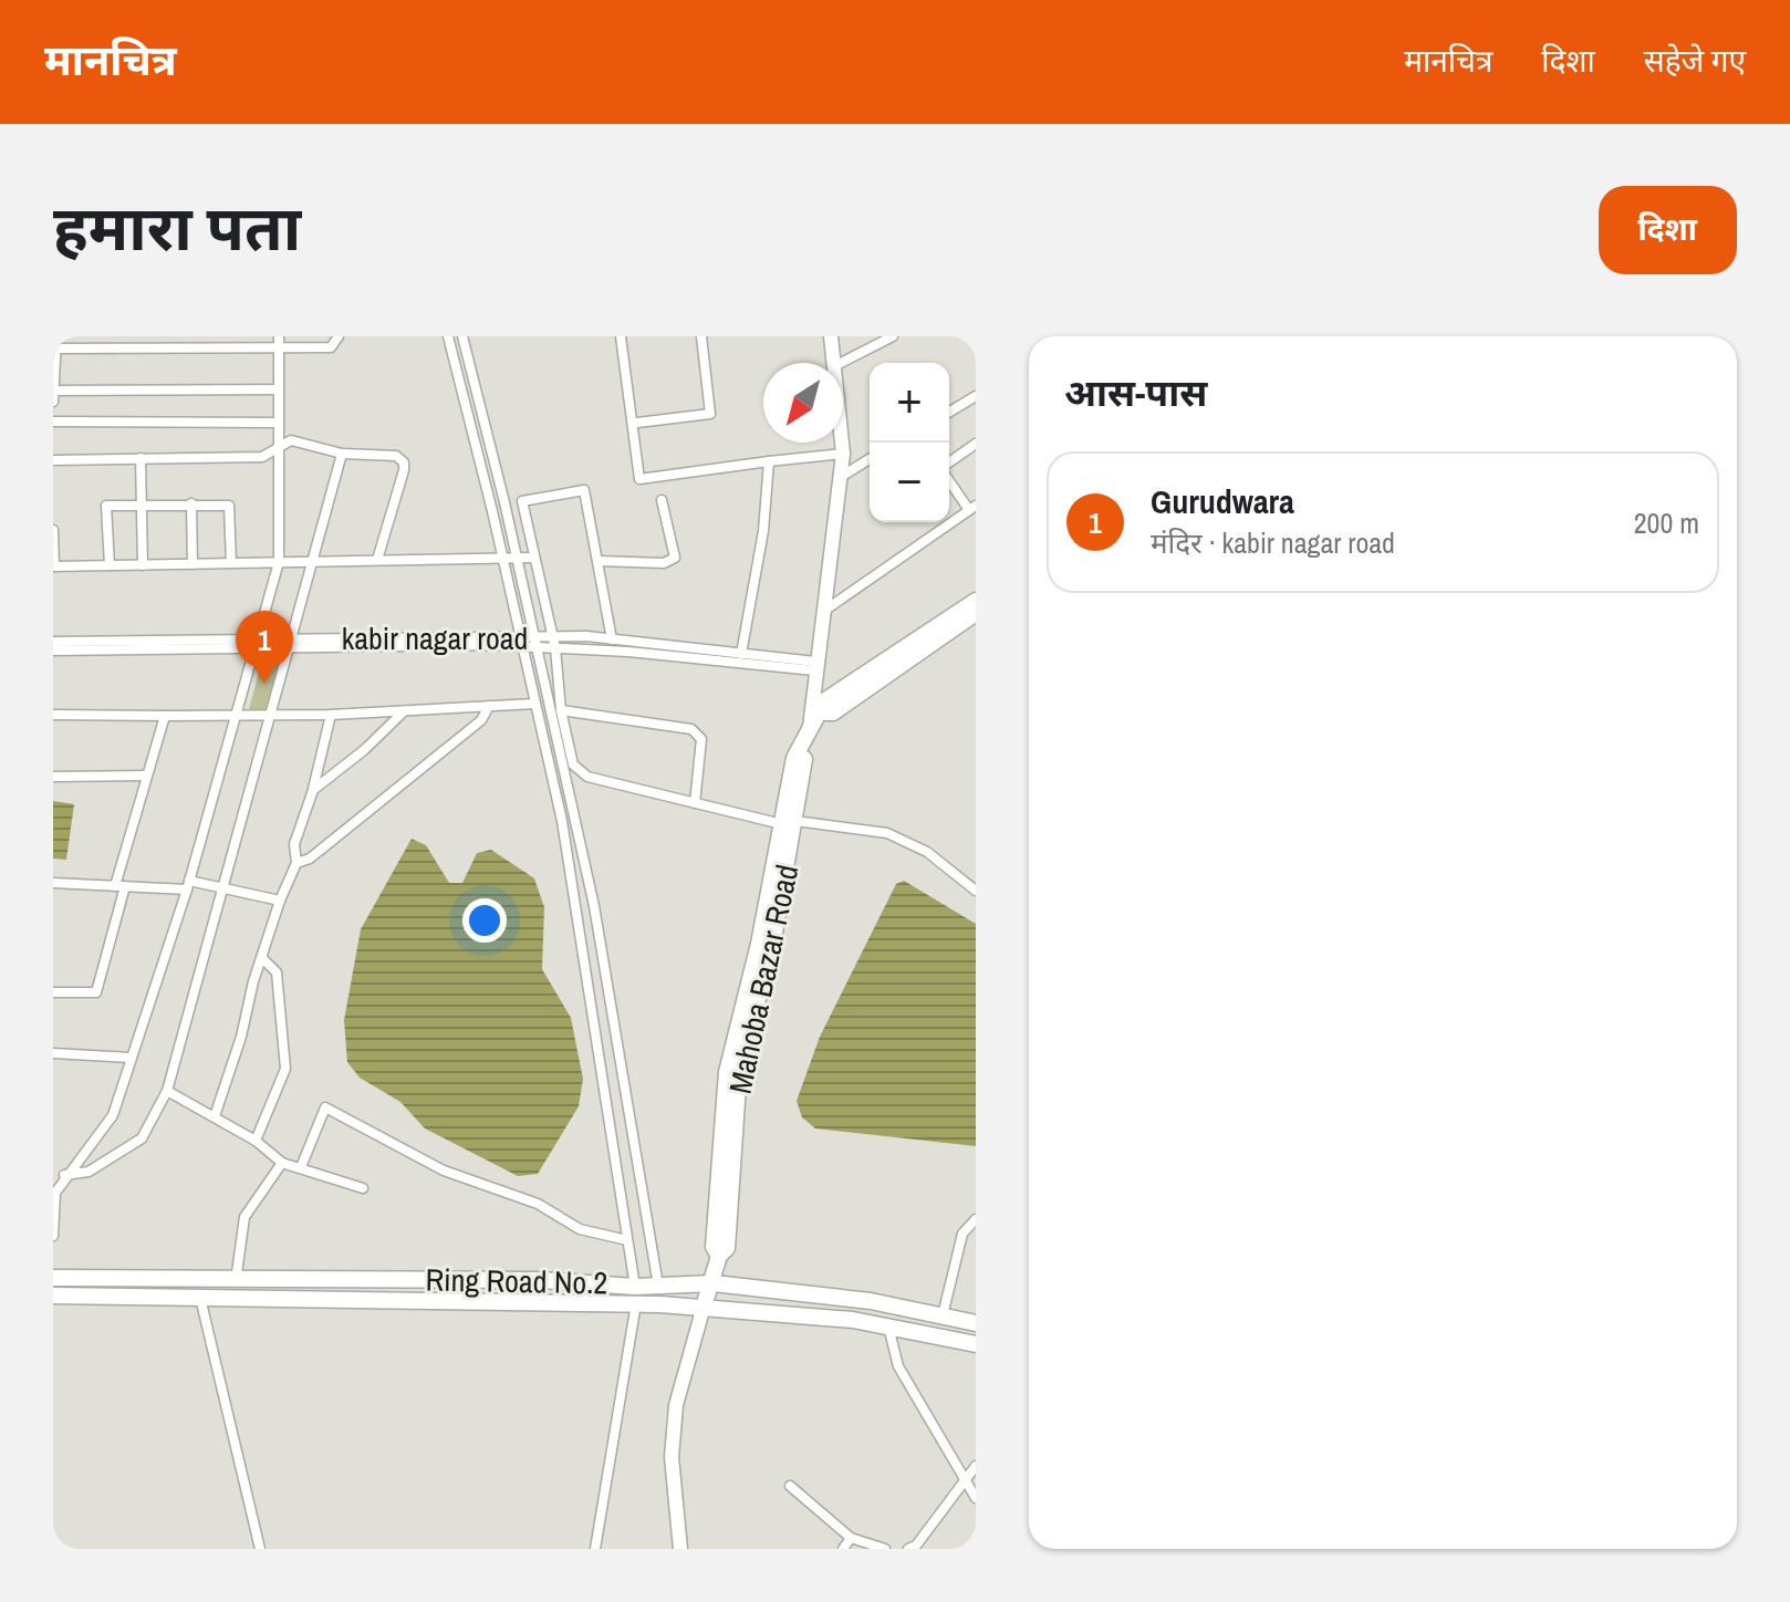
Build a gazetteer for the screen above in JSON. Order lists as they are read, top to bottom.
{
  "streets": {
    "main road": ["Mahoba Bazar Road", "Ring Road No.2"],
    "street": ["kabir nagar road"]
  },
  "crossings": [
    ["kabir nagar road", "Mahoba Bazar Road"],
    ["Mahoba Bazar Road", "Ring Road No.2"]
  ],
  "north": "bottom left",
  "page": {
    "header": "मानचित्र",
    "nav": ["मानचित्र", "दिशा", "सहेजे गए"],
    "title": "हमारा पता",
    "buttons": "दिशा",
    "heading": "आस-पास",
    "map_buttons": ["+", "−"],
    "list": [
      {
        "mark": "1",
        "name": "Gurudwara",
        "note": "मंदिर · kabir nagar road",
        "value": "200 m"
      }
    ],
    "pins": "1"
  }
}
